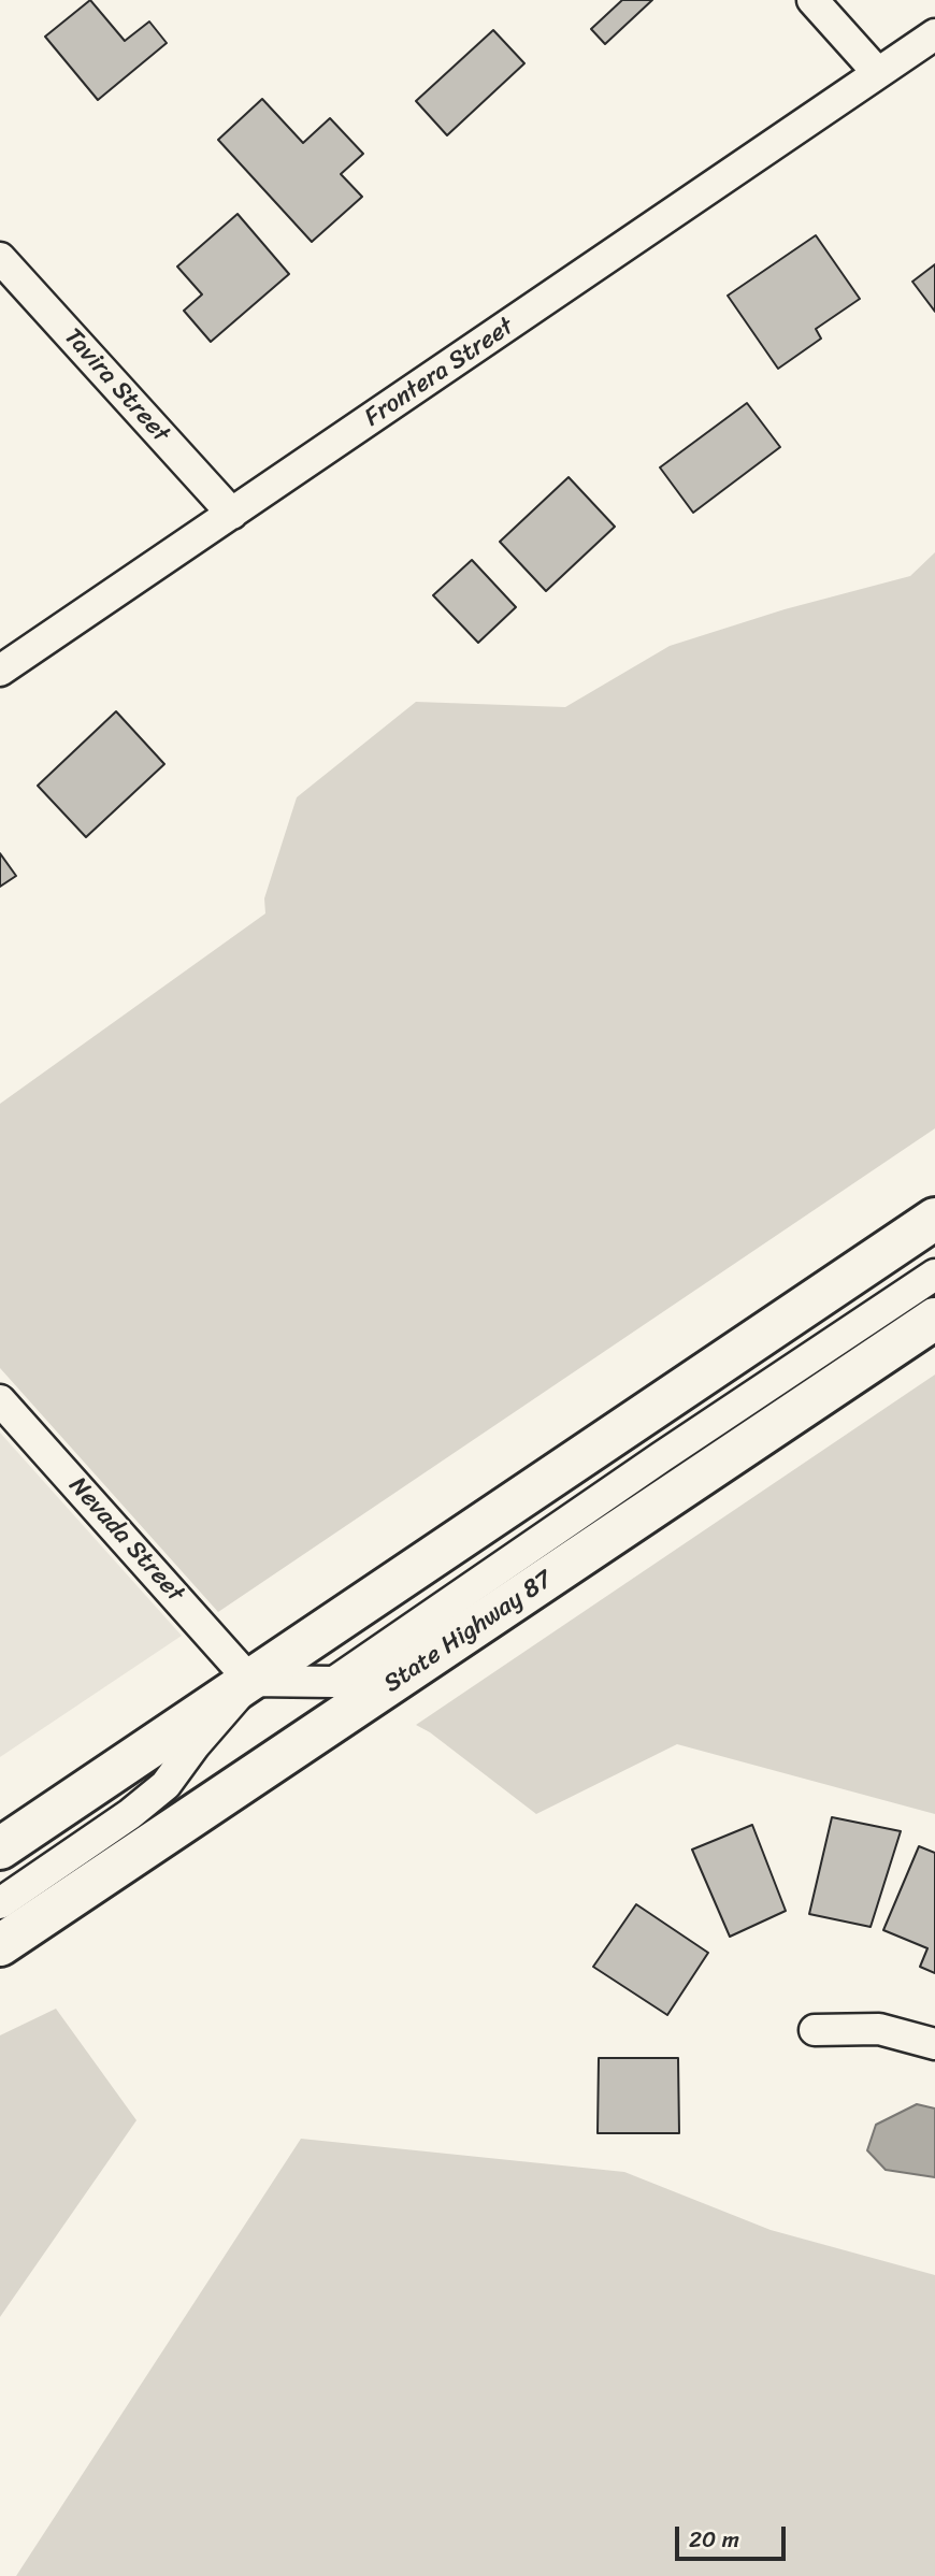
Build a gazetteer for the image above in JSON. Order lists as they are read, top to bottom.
{
  "streets": {
    "highway": ["State Highway 87"],
    "street": ["Frontera Street", "Tavira Street", "Nevada Street"]
  },
  "crossings": [
    ["Frontera Street", "Tavira Street"]
  ],
  "scale_bar": "20 m"
}
